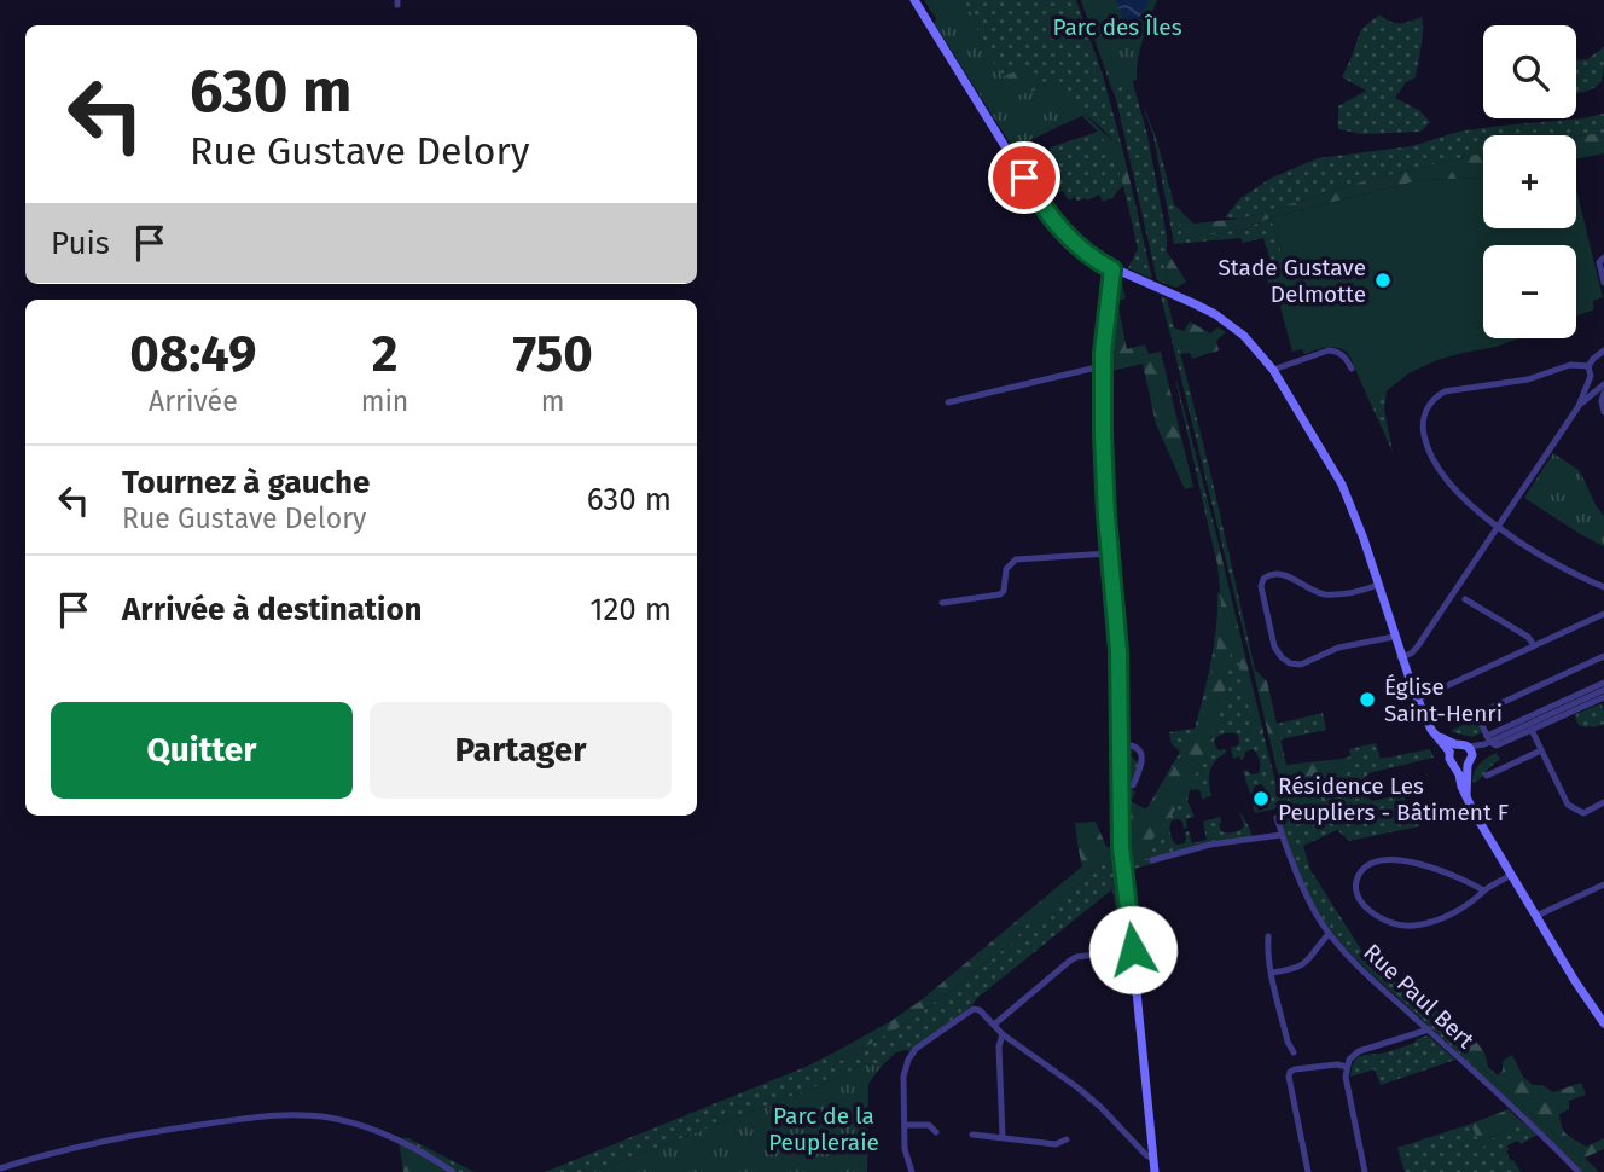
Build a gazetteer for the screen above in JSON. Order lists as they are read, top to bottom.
{
  "streets": {
    "street": ["Rue Paul Bert"]
  },
  "parks": ["Parc des Îles", "Parc de la Peupleraie"],
  "places": ["Stade Gustave Delmotte", "Église Saint-Henri", "Résidence Les Peupliers - Bâtiment F"],
  "page": {
    "map_buttons": ["+", "−"],
    "turn": ["630 m", "Rue Gustave Delory"],
    "then": "Puis",
    "eta": [
      "08:49",
      "Arrivée",
      "2",
      "min",
      "750",
      "m"
    ],
    "list": [
      {
        "name": "Tournez à gauche",
        "note": "Rue Gustave Delory",
        "value": "630 m"
      },
      {
        "name": "Arrivée à destination",
        "value": "120 m"
      }
    ],
    "buttons": ["Quitter", "Partager"]
  }
}
